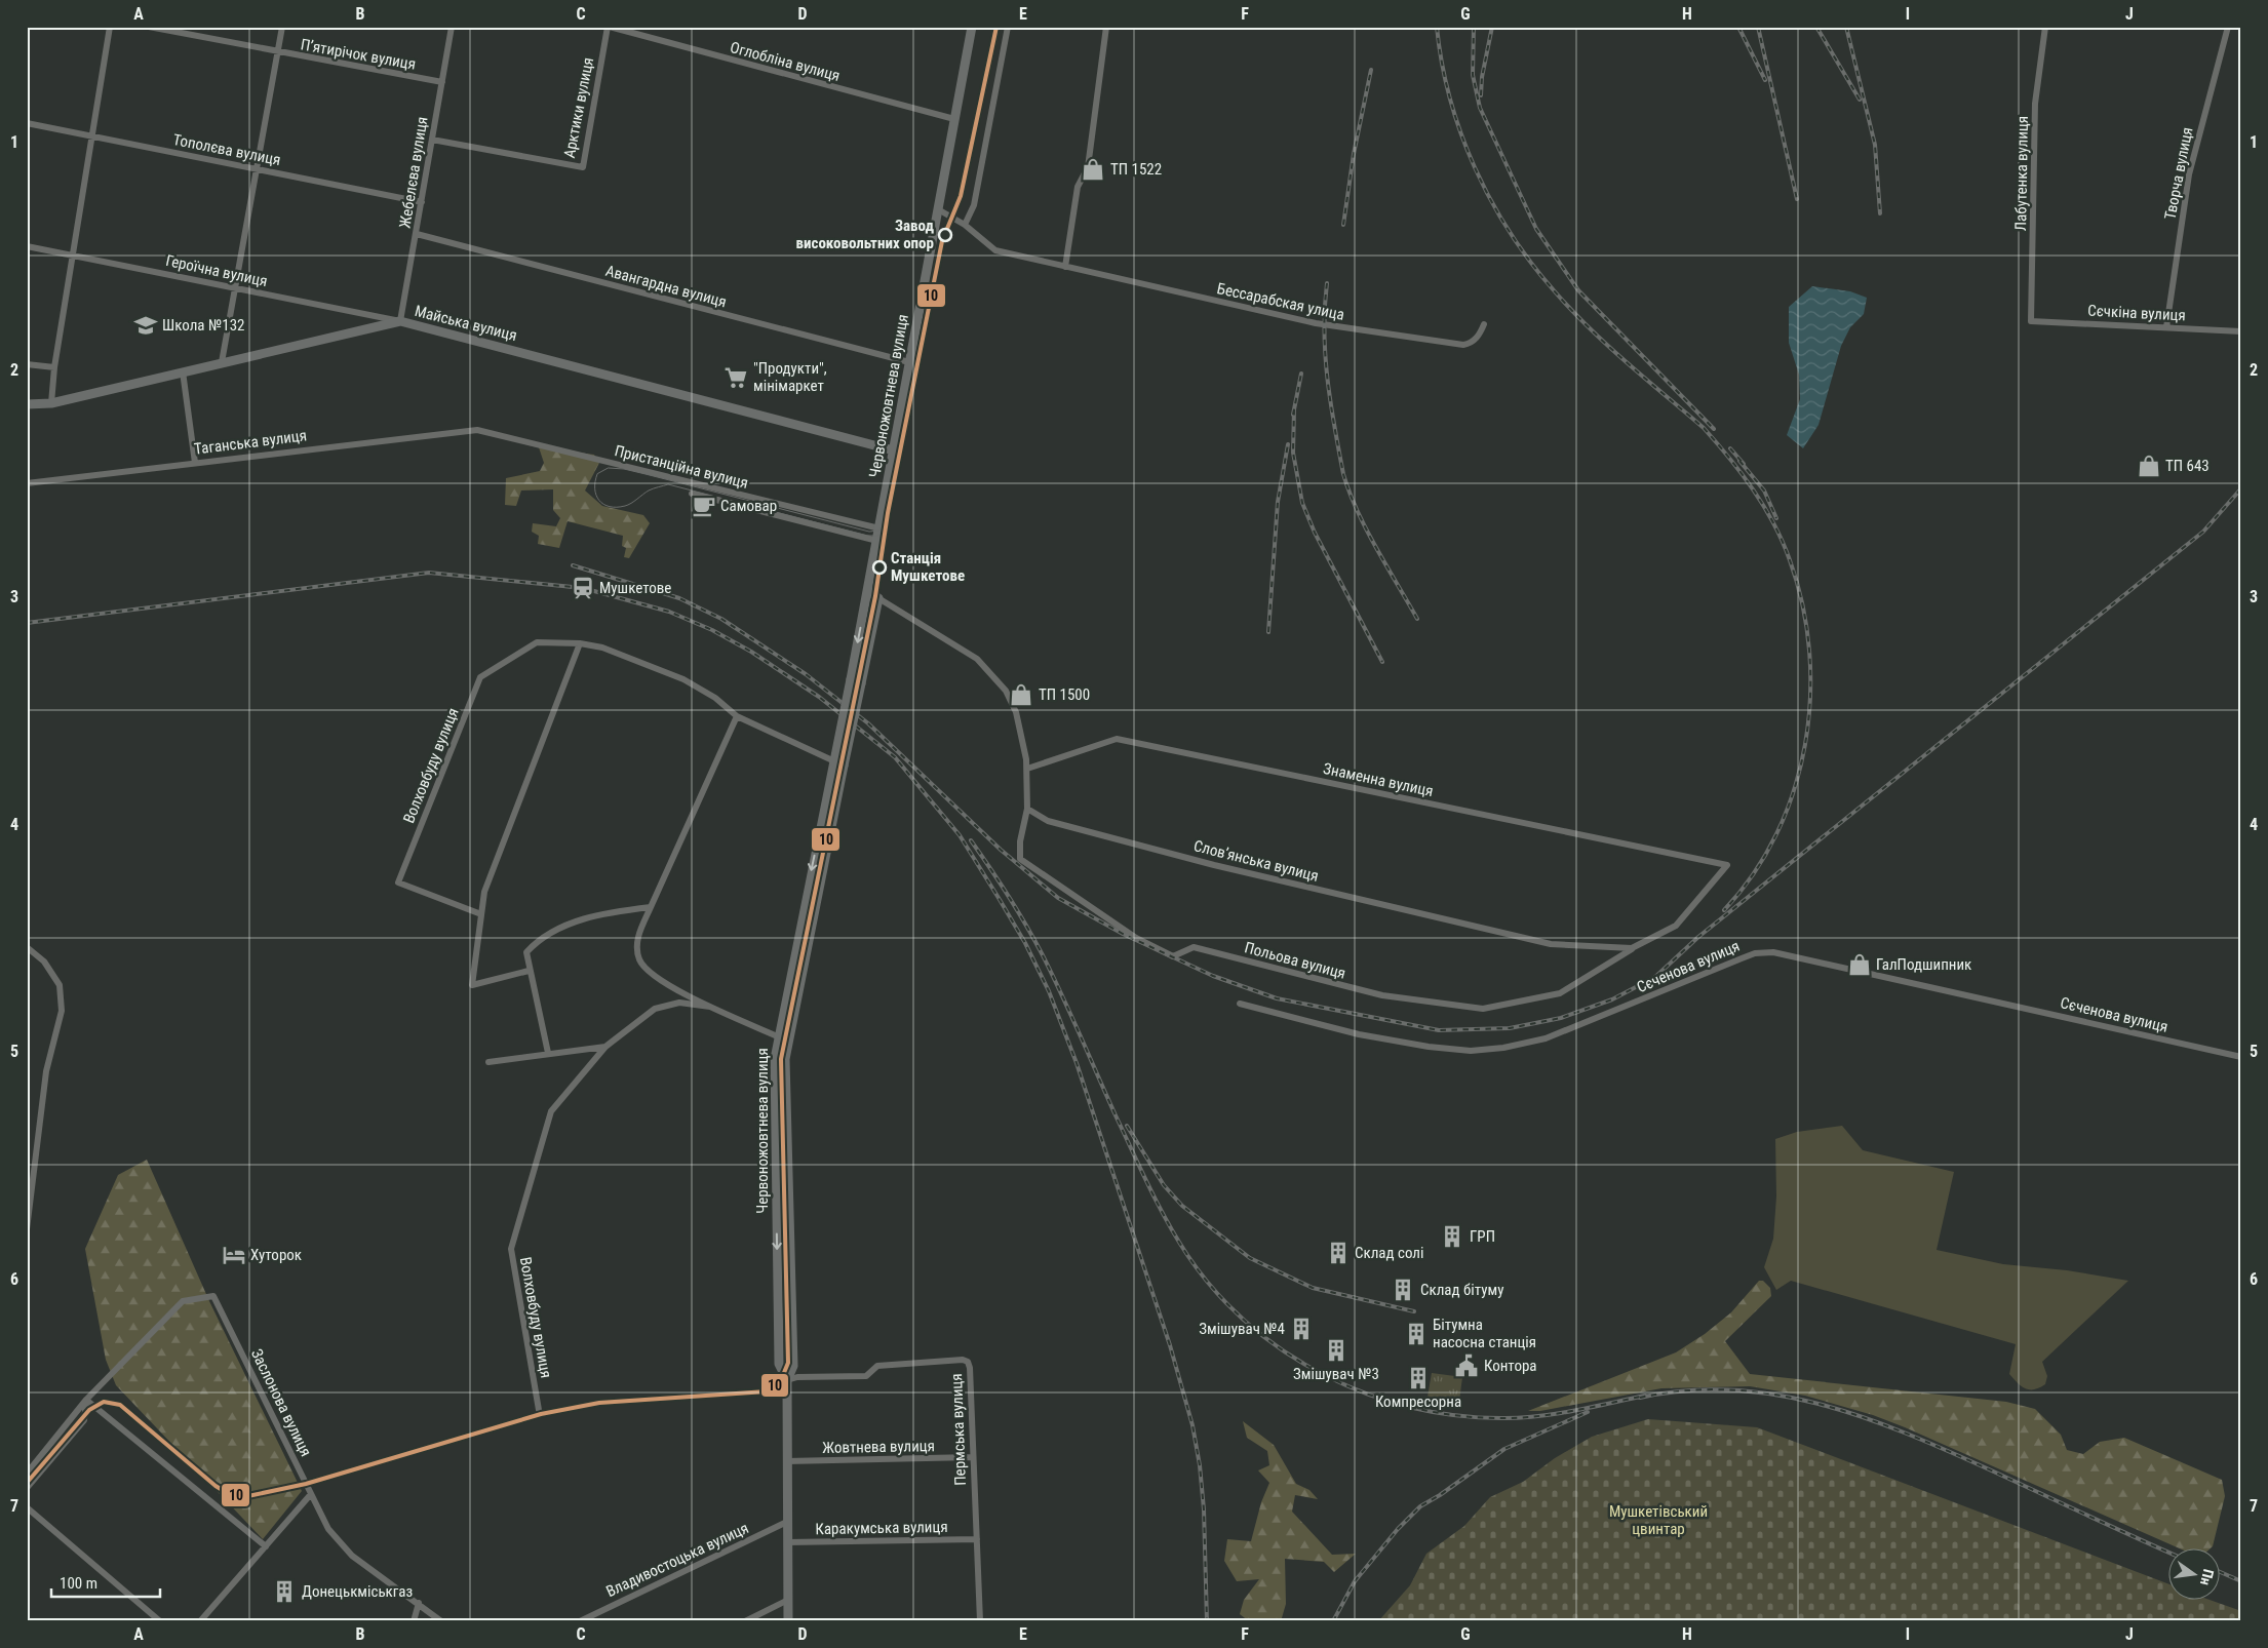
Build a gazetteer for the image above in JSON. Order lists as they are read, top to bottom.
{
  "streets": {
    "main road": ["Майська вулиця", "Червоножовтнева вулиця"],
    "street": [
      "П’ятирічок вулиця",
      "Оглобліна вулиця",
      "Арктики вулиця",
      "Тополєва вулиця",
      "Жебелєва вулиця",
      "Лабутенка вулиця",
      "Творча вулиця",
      "Героїчна вулиця",
      "Авангардна вулиця",
      "Бессарабская улица",
      "Сєчкіна вулиця",
      "Таганська вулиця",
      "Пристанційна вулиця",
      "Волховбуду вулиця",
      "Знаменна вулиця",
      "Слов’янська вулиця",
      "Польова вулиця",
      "Сєченова вулиця",
      "Заслонова вулиця",
      "Пермська вулиця",
      "Жовтнева вулиця",
      "Каракумська вулиця",
      "Владивостоцька вулиця"
    ]
  },
  "crossings": [
    ["П’ятирічок вулиця", "Жебелєва вулиця"],
    ["Оглобліна вулиця", "Арктики вулиця"],
    ["Оглобліна вулиця", "Червоножовтнева вулиця"],
    ["Арктики вулиця", "Жебелєва вулиця"],
    ["Тополєва вулиця", "Жебелєва вулиця"],
    ["Жебелєва вулиця", "Героїчна вулиця"],
    ["Жебелєва вулиця", "Авангардна вулиця"],
    ["Жебелєва вулиця", "Майська вулиця"],
    ["Лабутенка вулиця", "Сєчкіна вулиця"],
    ["Творча вулиця", "Сєчкіна вулиця"],
    ["Героїчна вулиця", "Майська вулиця"],
    ["Авангардна вулиця", "Червоножовтнева вулиця"],
    ["Бессарабская улица", "Червоножовтнева вулиця"],
    ["Майська вулиця", "Червоножовтнева вулиця"],
    ["Червоножовтнева вулиця", "Пристанційна вулиця"],
    ["Червоножовтнева вулиця", "Волховбуду вулиця"],
    ["Червоножовтнева вулиця", "Пермська вулиця"],
    ["Червоножовтнева вулиця", "Жовтнева вулиця"],
    ["Червоножовтнева вулиця", "Каракумська вулиця"],
    ["Червоножовтнева вулиця", "Владивостоцька вулиця"],
    ["Таганська вулиця", "Пристанційна вулиця"],
    ["Знаменна вулиця", "Слов’янська вулиця"],
    ["Слов’янська вулиця", "Польова вулиця"],
    ["Пермська вулиця", "Жовтнева вулиця"],
    ["Пермська вулиця", "Каракумська вулиця"]
  ],
  "parks": ["Мушкетівський цвинтар"],
  "places": {
    "shop": [
      "ТП 1522",
      "ТП 643",
      "ТП 1500",
      "ГалПодшипник"
    ],
    "other": ["Завод високовольтних опор", "Станція Мушкетове"],
    "school or university": ["Школа №132"],
    "supermarket": ["\"Продукти\", мінімаркет"],
    "cafe": ["Самовар"],
    "station": ["Мушкетове"],
    "building": [
      "ГРП",
      "Склад солі",
      "Склад бітуму",
      "Змішувач №4",
      "Бітумна насосна станція",
      "Змішувач №3",
      "Компресорна",
      "Донецькміськгаз"
    ],
    "hotel": ["Хуторок"],
    "public building": ["Контора"]
  },
  "lines": ["transit line 10"],
  "scale_bar": "100 m",
  "north": "right",
  "grid": {
    "columns": [
      "A",
      "B",
      "C",
      "D",
      "E",
      "F",
      "G",
      "H",
      "I",
      "J"
    ],
    "rows": [
      "1",
      "2",
      "3",
      "4",
      "5",
      "6",
      "7"
    ]
  }
}
